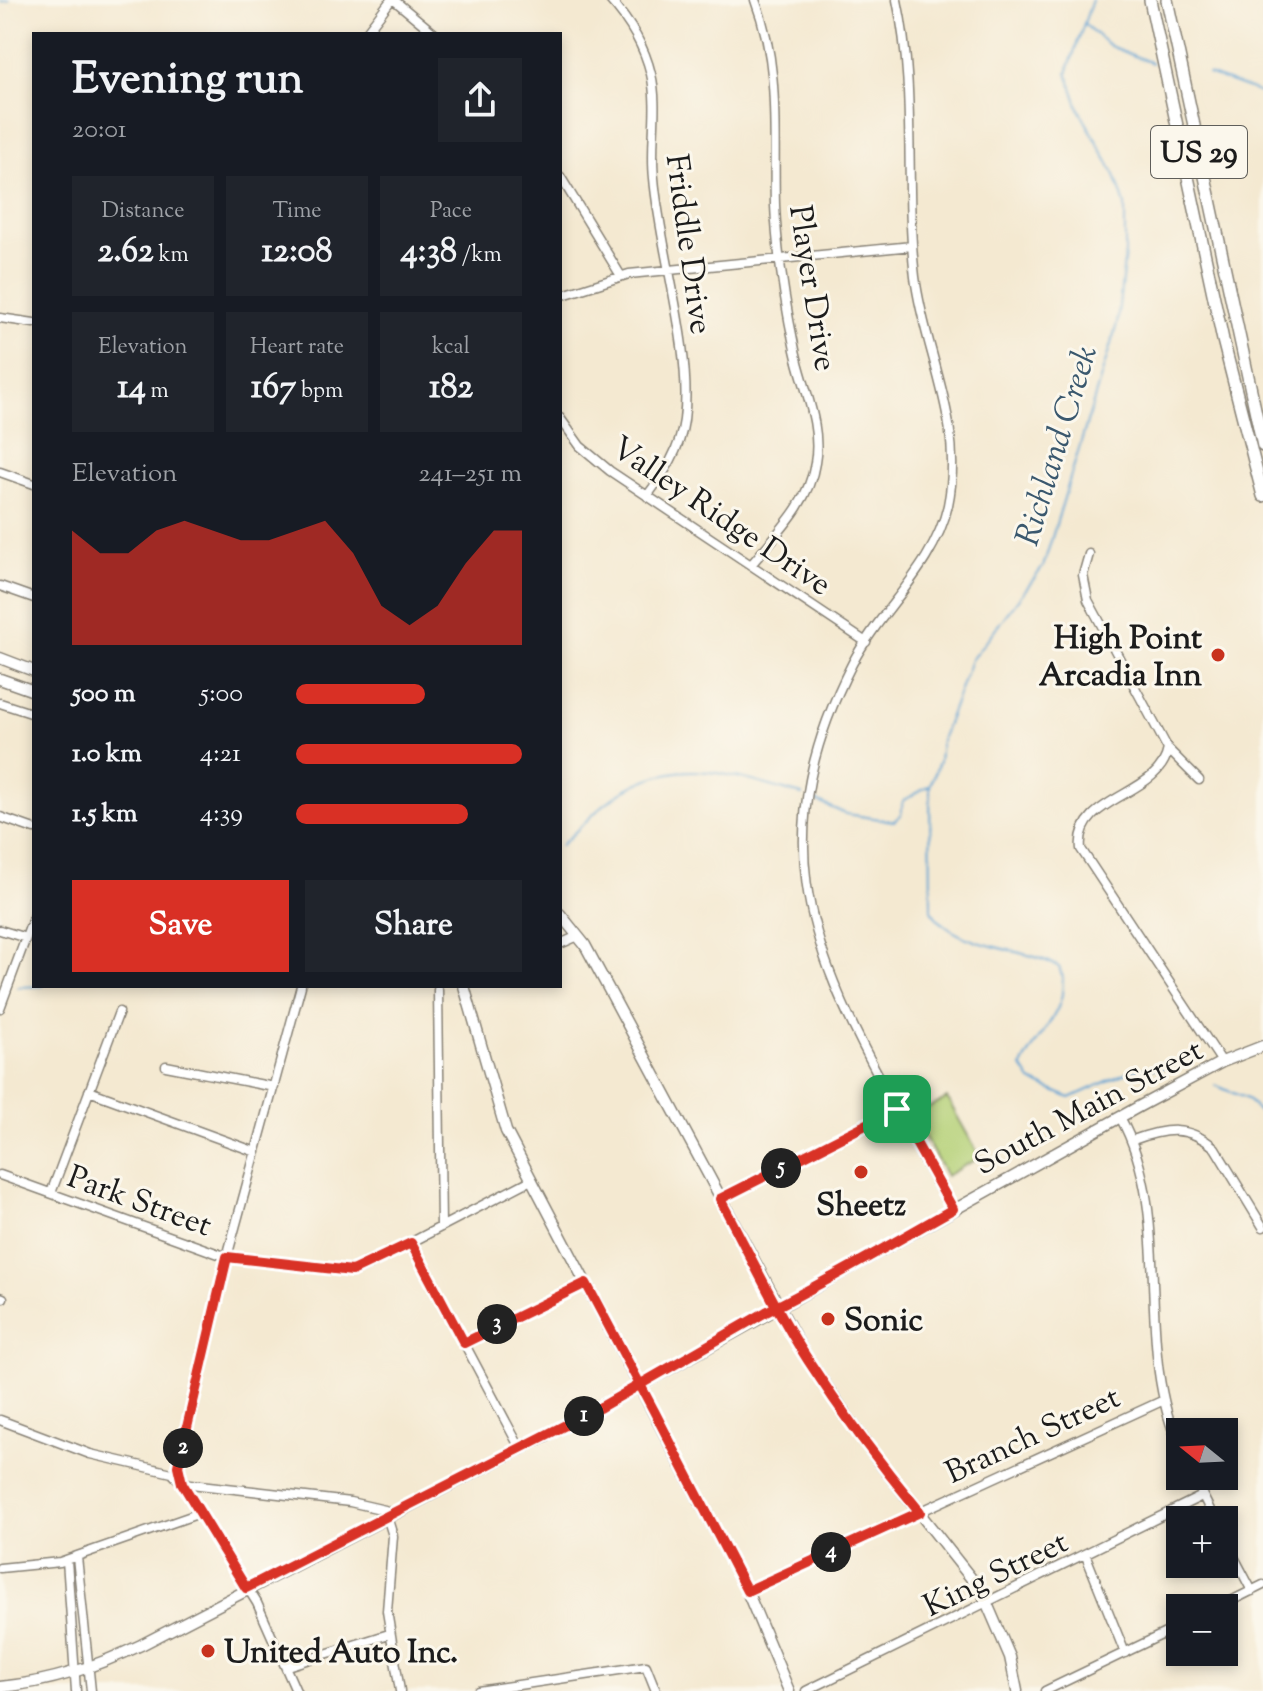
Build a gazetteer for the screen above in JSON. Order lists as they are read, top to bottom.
{
  "streets": {
    "highway": ["US 29"],
    "main road": ["South Main Street"],
    "street": [
      "Friddle Drive",
      "Player Drive",
      "Valley Ridge Drive",
      "Park Street",
      "Branch Street",
      "King Street"
    ]
  },
  "crossings": [
    ["Friddle Drive", "Valley Ridge Drive"],
    ["Player Drive", "Valley Ridge Drive"]
  ],
  "water": ["Richland Creek"],
  "places": [
    "High Point Arcadia Inn",
    "Sheetz",
    "Sonic",
    "United Auto Inc."
  ],
  "north": "left",
  "page": {
    "heading": ["Evening run", "20:01"],
    "stats": [
      ["Distance", "2.62 km"],
      ["Time", "12:08"],
      ["Pace", "4:38 /km"],
      ["Elevation", "14 m"],
      ["Heart rate", "167 bpm"],
      ["kcal", "182"]
    ],
    "chart": ["Elevation", "241–251 m"],
    "list": [
      {
        "name": "500 m",
        "note": "5:00"
      },
      {
        "name": "1.0 km",
        "note": "4:21"
      },
      {
        "name": "1.5 km",
        "note": "4:39"
      }
    ],
    "buttons": ["Save", "Share"],
    "pins": [
      "5",
      "3",
      "1",
      "2",
      "4"
    ],
    "map_buttons": ["+", "−"]
  }
}
